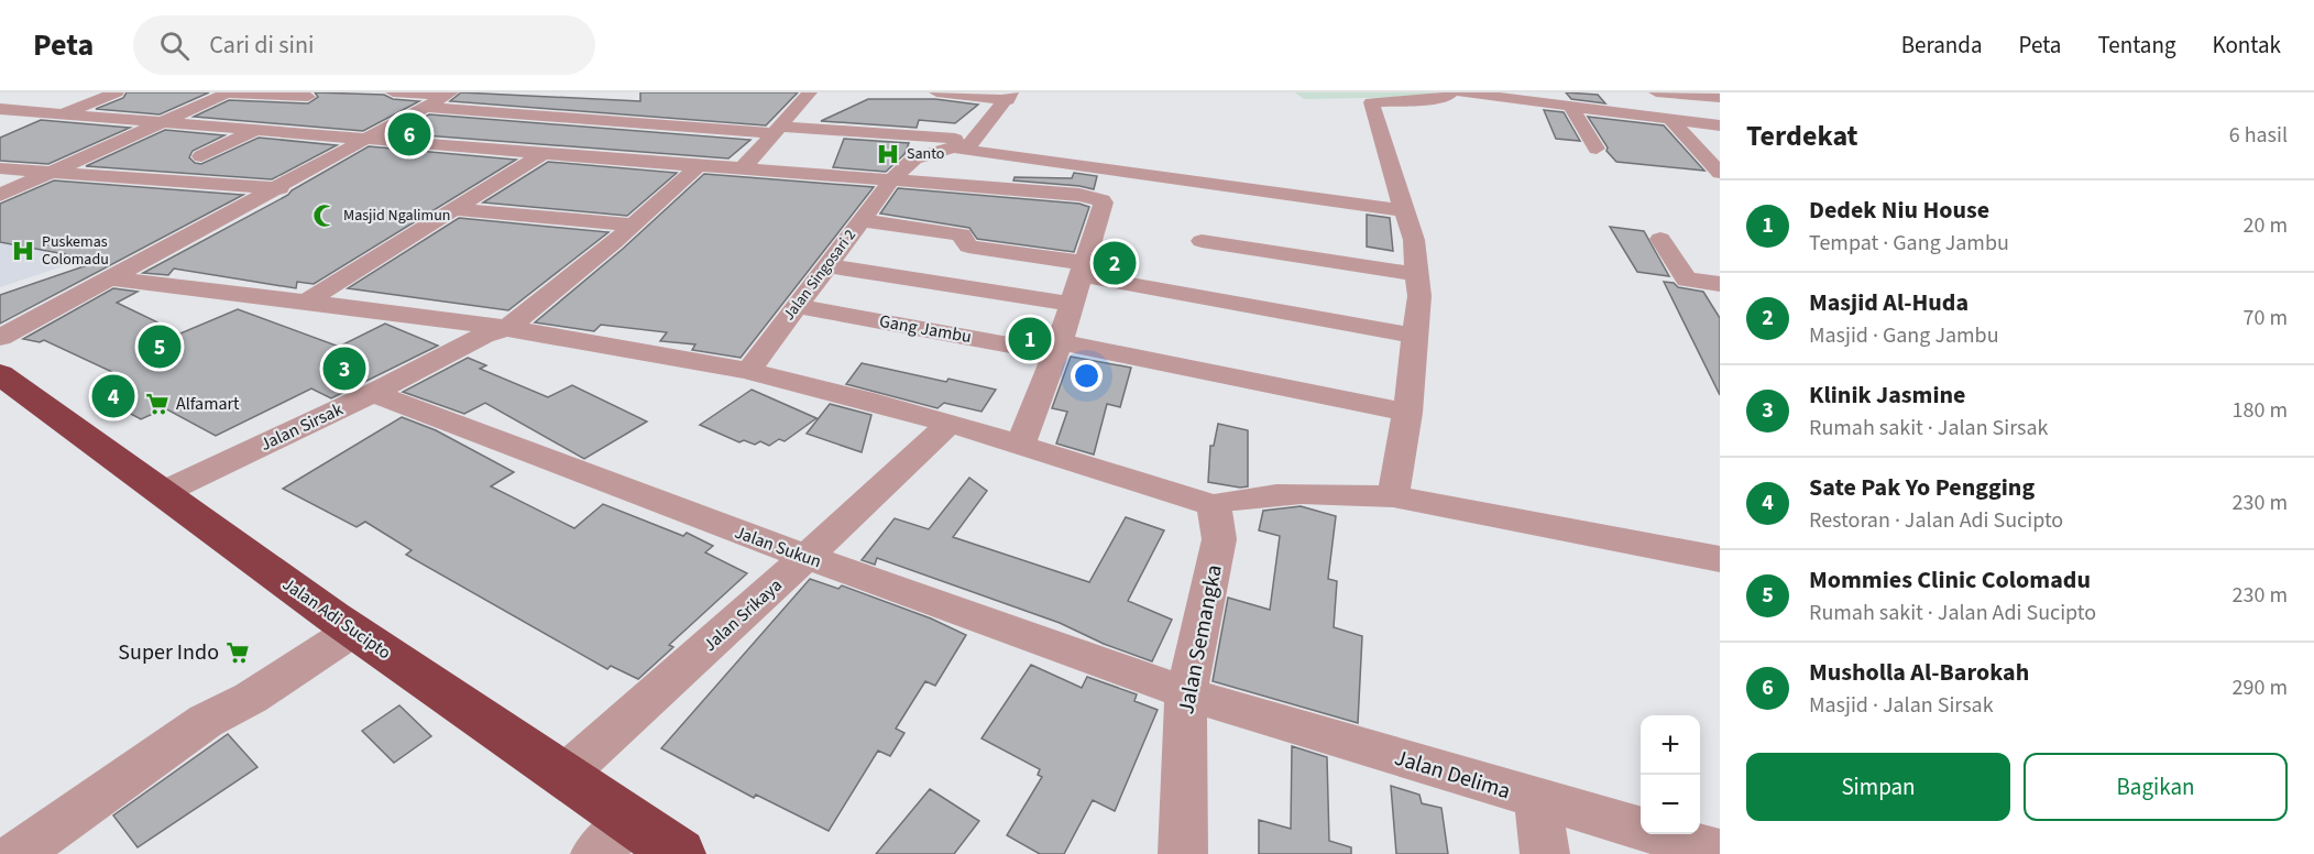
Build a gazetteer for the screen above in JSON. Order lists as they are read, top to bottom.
{
  "streets": {
    "highway": ["Jalan Adi Sucipto"],
    "street": [
      "Jalan Singosari 2",
      "Gang Jambu",
      "Jalan Sirsak",
      "Jalan Sukun",
      "Jalan Srikaya",
      "Jalan Semangka",
      "Jalan Delima"
    ]
  },
  "crossings": [
    ["Jalan Singosari 2", "Gang Jambu"],
    ["Jalan Sirsak", "Jalan Sukun"],
    ["Jalan Sirsak", "Jalan Adi Sucipto"],
    ["Jalan Sukun", "Jalan Srikaya"],
    ["Jalan Sukun", "Jalan Semangka"],
    ["Jalan Sukun", "Jalan Delima"],
    ["Jalan Srikaya", "Jalan Adi Sucipto"],
    ["Jalan Semangka", "Jalan Delima"]
  ],
  "places": {
    "hospital": ["Santo", "Puskemas Colomadu"],
    "mosque": ["Masjid Ngalimun"],
    "supermarket": ["Alfamart", "Super Indo"]
  },
  "page": {
    "header": "Peta",
    "search": "Cari di sini",
    "nav": [
      "Beranda",
      "Peta",
      "Tentang",
      "Kontak"
    ],
    "heading": ["Terdekat", "6 hasil"],
    "pins": [
      "6",
      "2",
      "1",
      "5",
      "3",
      "4"
    ],
    "list": [
      {
        "mark": "1",
        "name": "Dedek Niu House",
        "note": "Tempat · Gang Jambu",
        "value": "20 m"
      },
      {
        "mark": "2",
        "name": "Masjid Al-Huda",
        "note": "Masjid · Gang Jambu",
        "value": "70 m"
      },
      {
        "mark": "3",
        "name": "Klinik Jasmine",
        "note": "Rumah sakit · Jalan Sirsak",
        "value": "180 m"
      },
      {
        "mark": "4",
        "name": "Sate Pak Yo Pengging",
        "note": "Restoran · Jalan Adi Sucipto",
        "value": "230 m"
      },
      {
        "mark": "5",
        "name": "Mommies Clinic Colomadu",
        "note": "Rumah sakit · Jalan Adi Sucipto",
        "value": "230 m"
      },
      {
        "mark": "6",
        "name": "Musholla Al-Barokah",
        "note": "Masjid · Jalan Sirsak",
        "value": "290 m"
      }
    ],
    "map_buttons": ["+", "−"],
    "buttons": ["Simpan", "Bagikan"]
  }
}
